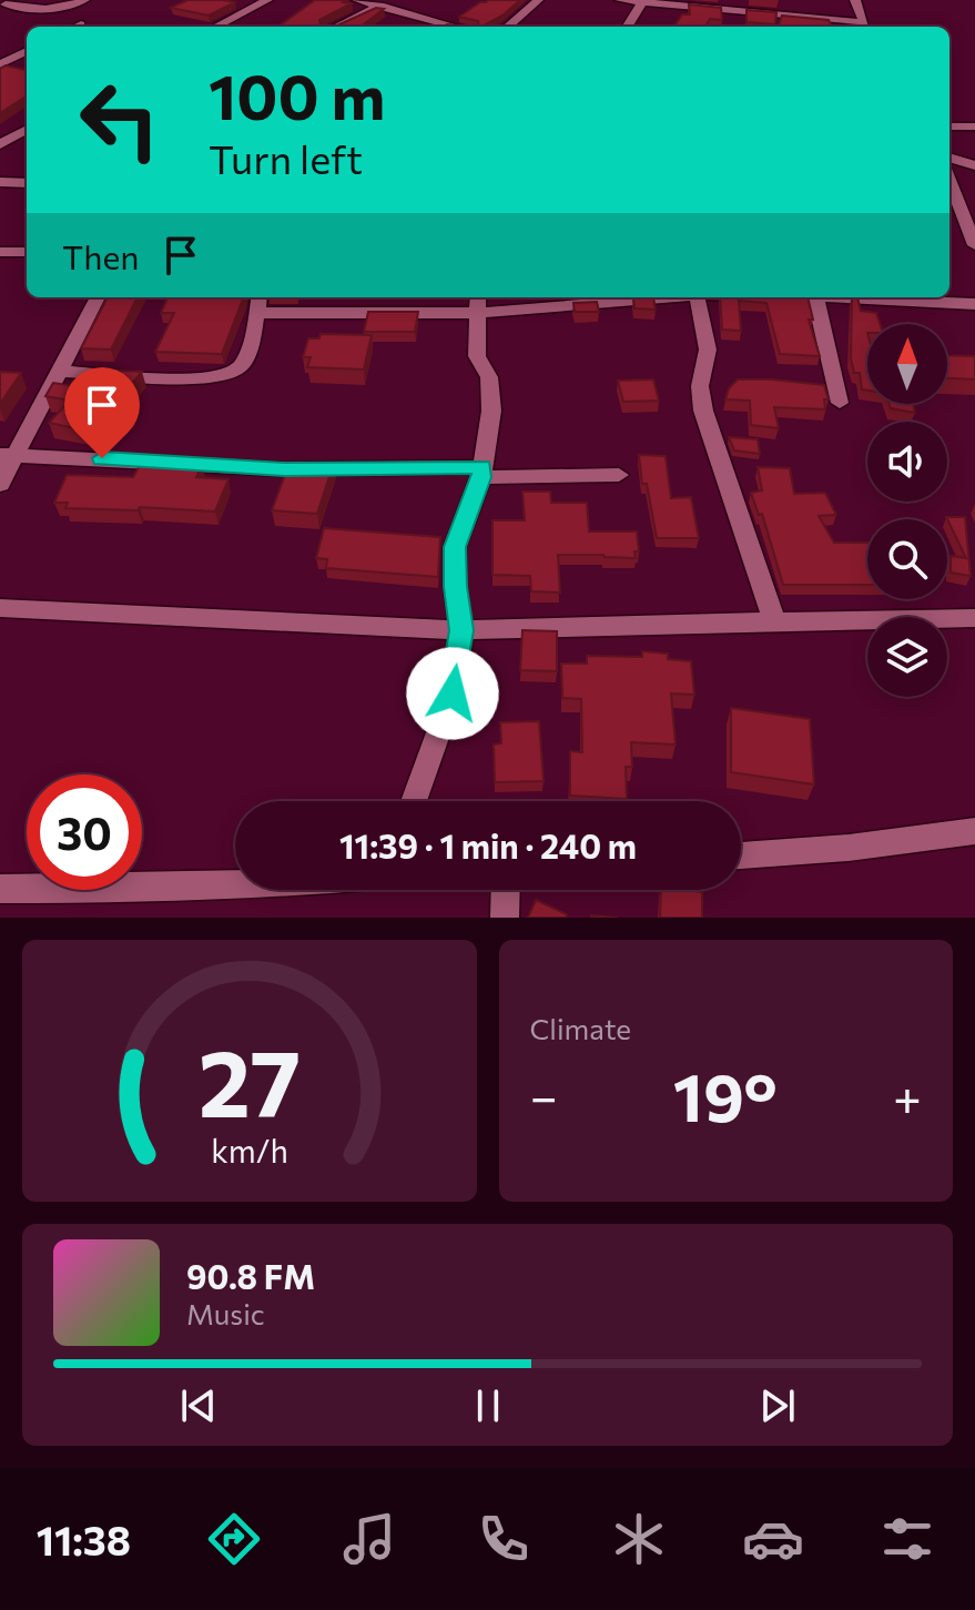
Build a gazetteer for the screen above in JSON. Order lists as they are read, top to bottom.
{
  "north": "top",
  "page": {
    "turn": ["100 m", "Turn left"],
    "then": "Then",
    "limit": "30",
    "trip": "11:39 · 1 min · 240 m",
    "tile": "Climate",
    "heat": ["−", "19°", "+"],
    "song": ["90.8 FM", "Music"],
    "tabs": "11:38",
    "gauge": ["27", "km/h"]
  }
}
